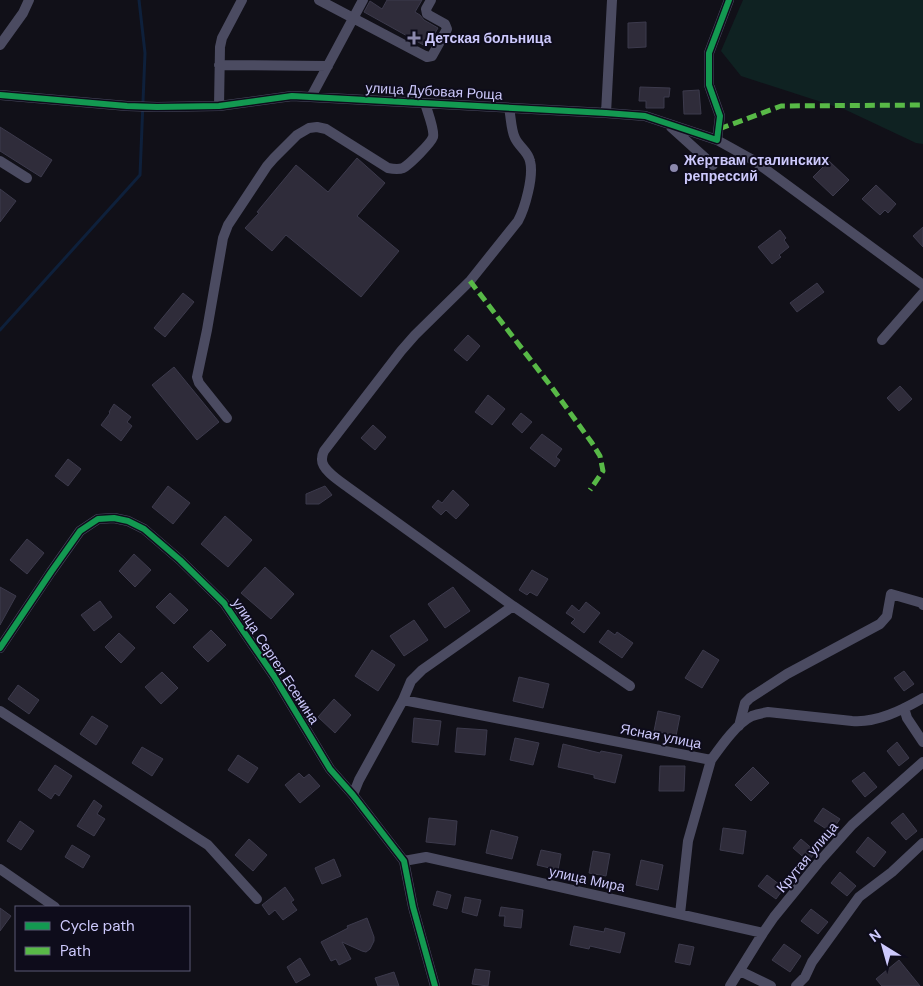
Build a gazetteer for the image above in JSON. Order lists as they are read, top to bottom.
{
  "streets": {
    "street": [
      "улица Дубовая Роща",
      "улица Сергея Есенина",
      "Ясная улица",
      "Крутая улица",
      "улица Мира"
    ]
  },
  "crossings": [
    ["улица Сергея Есенина", "улица Мира"],
    ["Крутая улица", "улица Мира"]
  ],
  "places": {
    "health": ["Детская больница"],
    "other": ["Жертвам сталинских репрессий"]
  },
  "legend": ["Cycle path", "Path"],
  "north": "top left"
}
